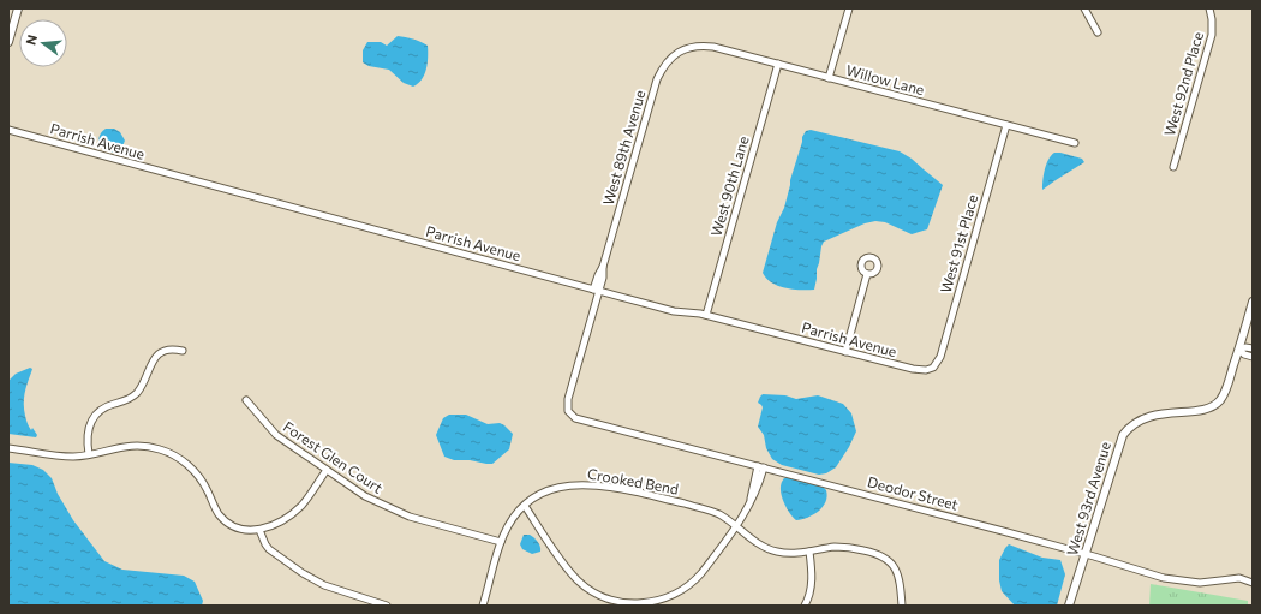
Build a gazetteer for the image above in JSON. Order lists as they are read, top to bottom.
{
  "streets": {
    "street": [
      "Willow Lane",
      "West 92nd Place",
      "Parrish Avenue",
      "West 89th Avenue",
      "West 90th Lane",
      "West 91st Place",
      "Forest Glen Court",
      "Crooked Bend",
      "Deodor Street",
      "West 93rd Avenue"
    ]
  },
  "crossings": [
    ["Willow Lane", "West 89th Avenue"],
    ["Willow Lane", "West 90th Lane"],
    ["Willow Lane", "West 91st Place"],
    ["Parrish Avenue", "West 89th Avenue"],
    ["Parrish Avenue", "West 90th Lane"],
    ["Parrish Avenue", "West 91st Place"],
    ["West 89th Avenue", "Deodor Street"],
    ["Forest Glen Court", "Crooked Bend"],
    ["Deodor Street", "West 93rd Avenue"]
  ],
  "north": "left"
}
